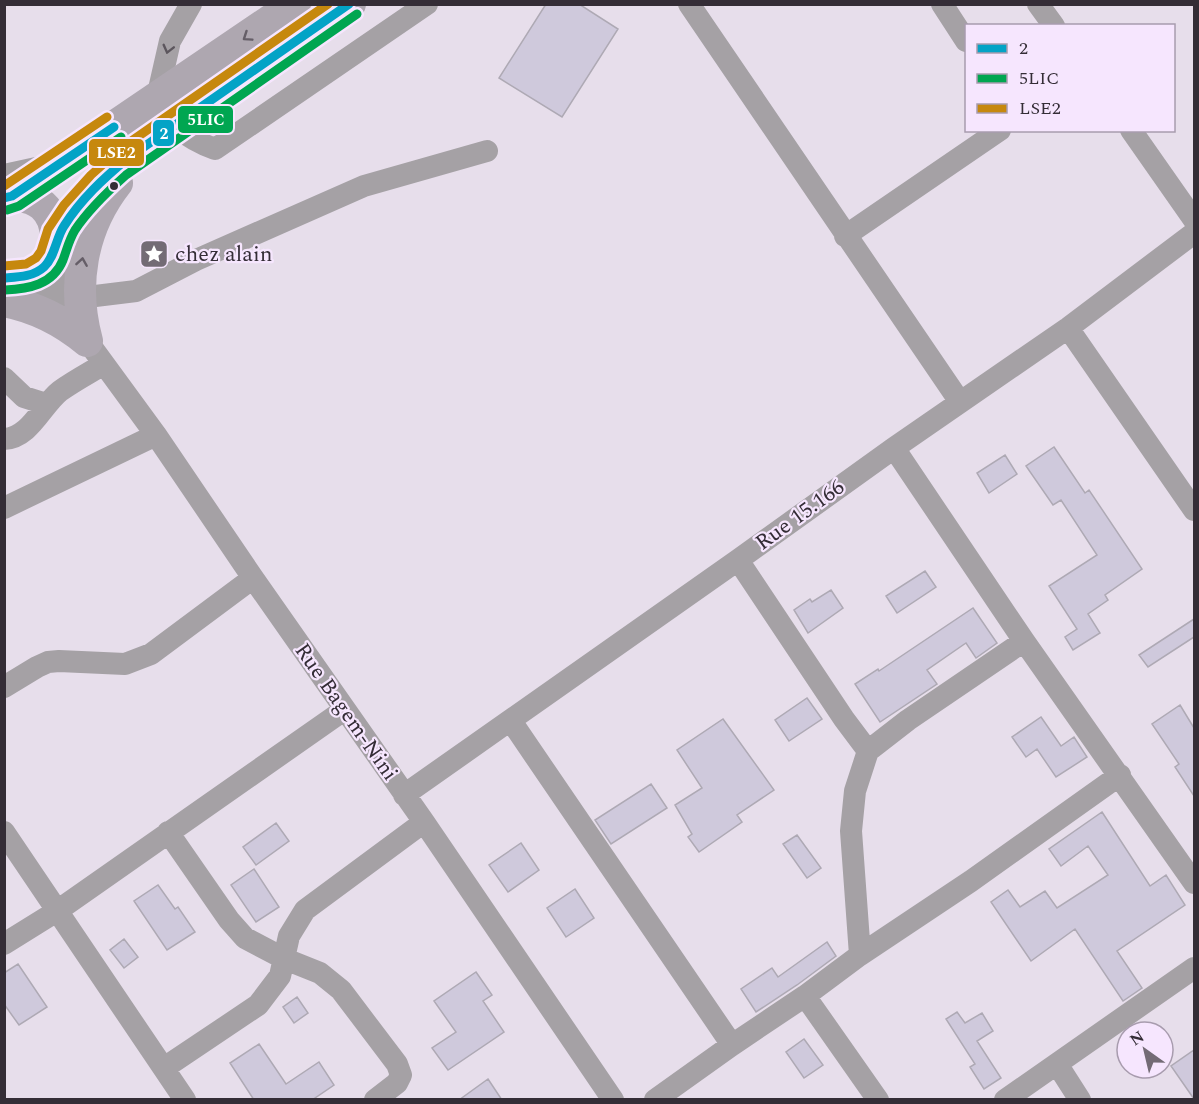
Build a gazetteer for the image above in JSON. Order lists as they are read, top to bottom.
{
  "streets": {
    "street": ["Rue 15.166", "Rue Bagem-Nini"]
  },
  "crossings": [
    ["Rue 15.166", "Rue Bagem-Nini"]
  ],
  "places": {
    "place": ["chez alain"]
  },
  "lines": ["transit line 2", "transit line LSE2", "transit line 5LIC"],
  "legend": ["2", "5LIC", "LSE2"],
  "north": "top left"
}
